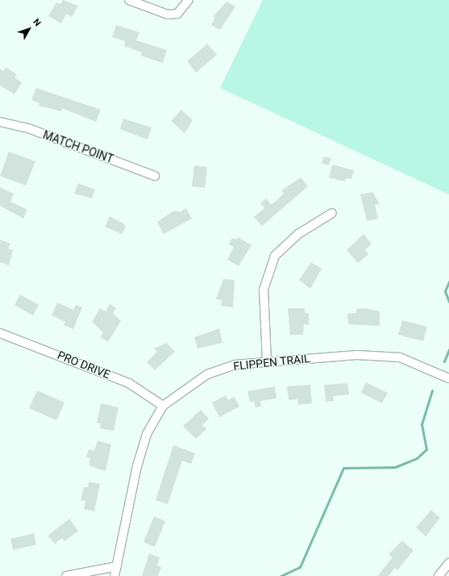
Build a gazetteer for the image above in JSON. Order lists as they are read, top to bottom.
{
  "streets": {
    "street": ["MATCH POINT", "FLIPPEN TRAIL", "PRO DRIVE"]
  },
  "crossings": [
    ["FLIPPEN TRAIL", "PRO DRIVE"]
  ],
  "north": "top right"
}
